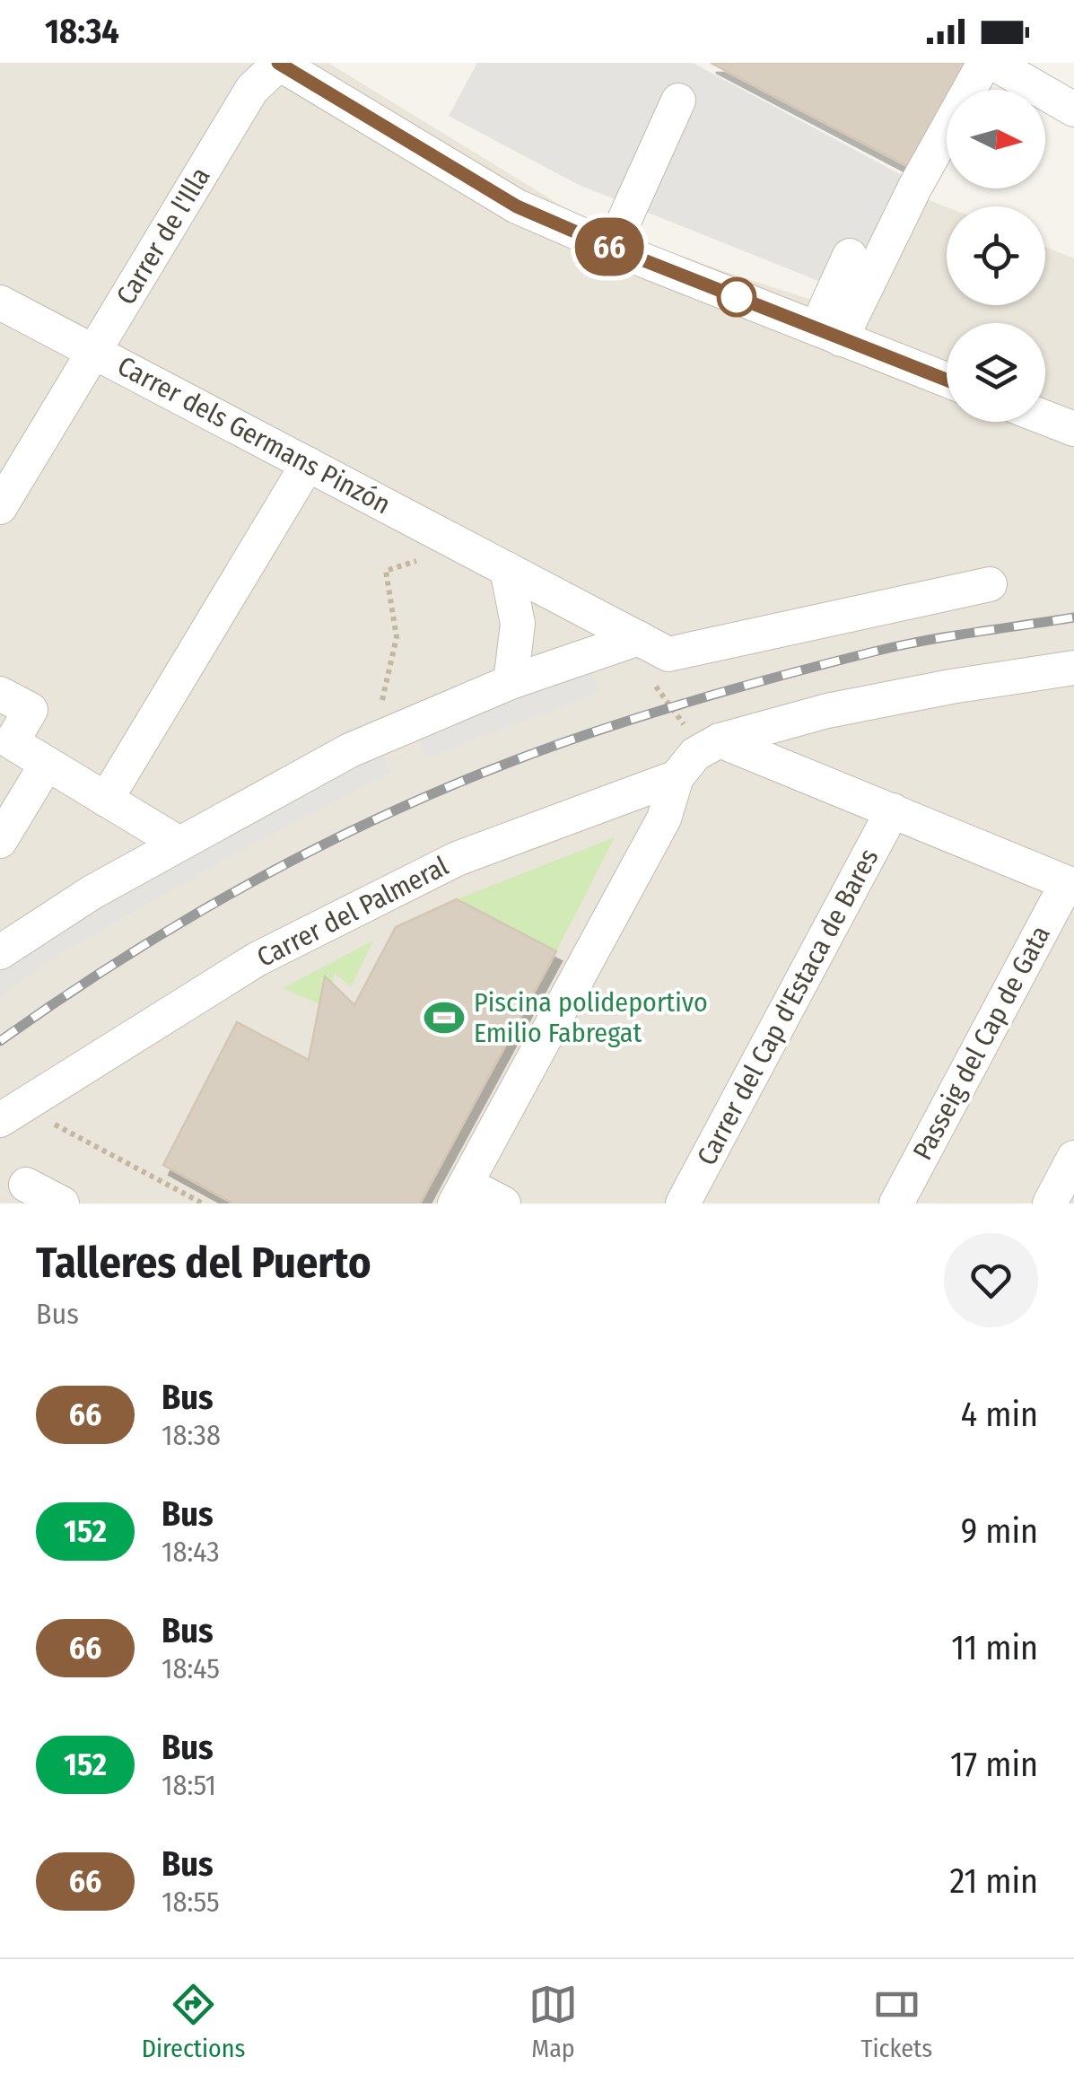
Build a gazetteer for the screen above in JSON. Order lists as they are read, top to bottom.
{
  "streets": {
    "street": [
      "Carrer de l'Illa",
      "Carrer dels Germans Pinzón",
      "Carrer del Palmeral",
      "Carrer del Cap d'Estaca de Bares",
      "Passeig del Cap de Gata"
    ]
  },
  "crossings": [
    ["Carrer de l'Illa", "Carrer dels Germans Pinzón"]
  ],
  "places": {
    "sports": ["Piscina polideportivo Emilio Fabregat"]
  },
  "lines": ["bus line 66"],
  "north": "right",
  "page": {
    "status": "18:34",
    "on_map": "66",
    "heading": ["Talleres del Puerto", "Bus"],
    "list": [
      {
        "mark": "66",
        "name": "Bus",
        "note": "18:38",
        "value": "4 min"
      },
      {
        "mark": "152",
        "name": "Bus",
        "note": "18:43",
        "value": "9 min"
      },
      {
        "mark": "66",
        "name": "Bus",
        "note": "18:45",
        "value": "11 min"
      },
      {
        "mark": "152",
        "name": "Bus",
        "note": "18:51",
        "value": "17 min"
      },
      {
        "mark": "66",
        "name": "Bus",
        "note": "18:55",
        "value": "21 min"
      }
    ],
    "tabs": ["Directions", "Map", "Tickets"]
  }
}
